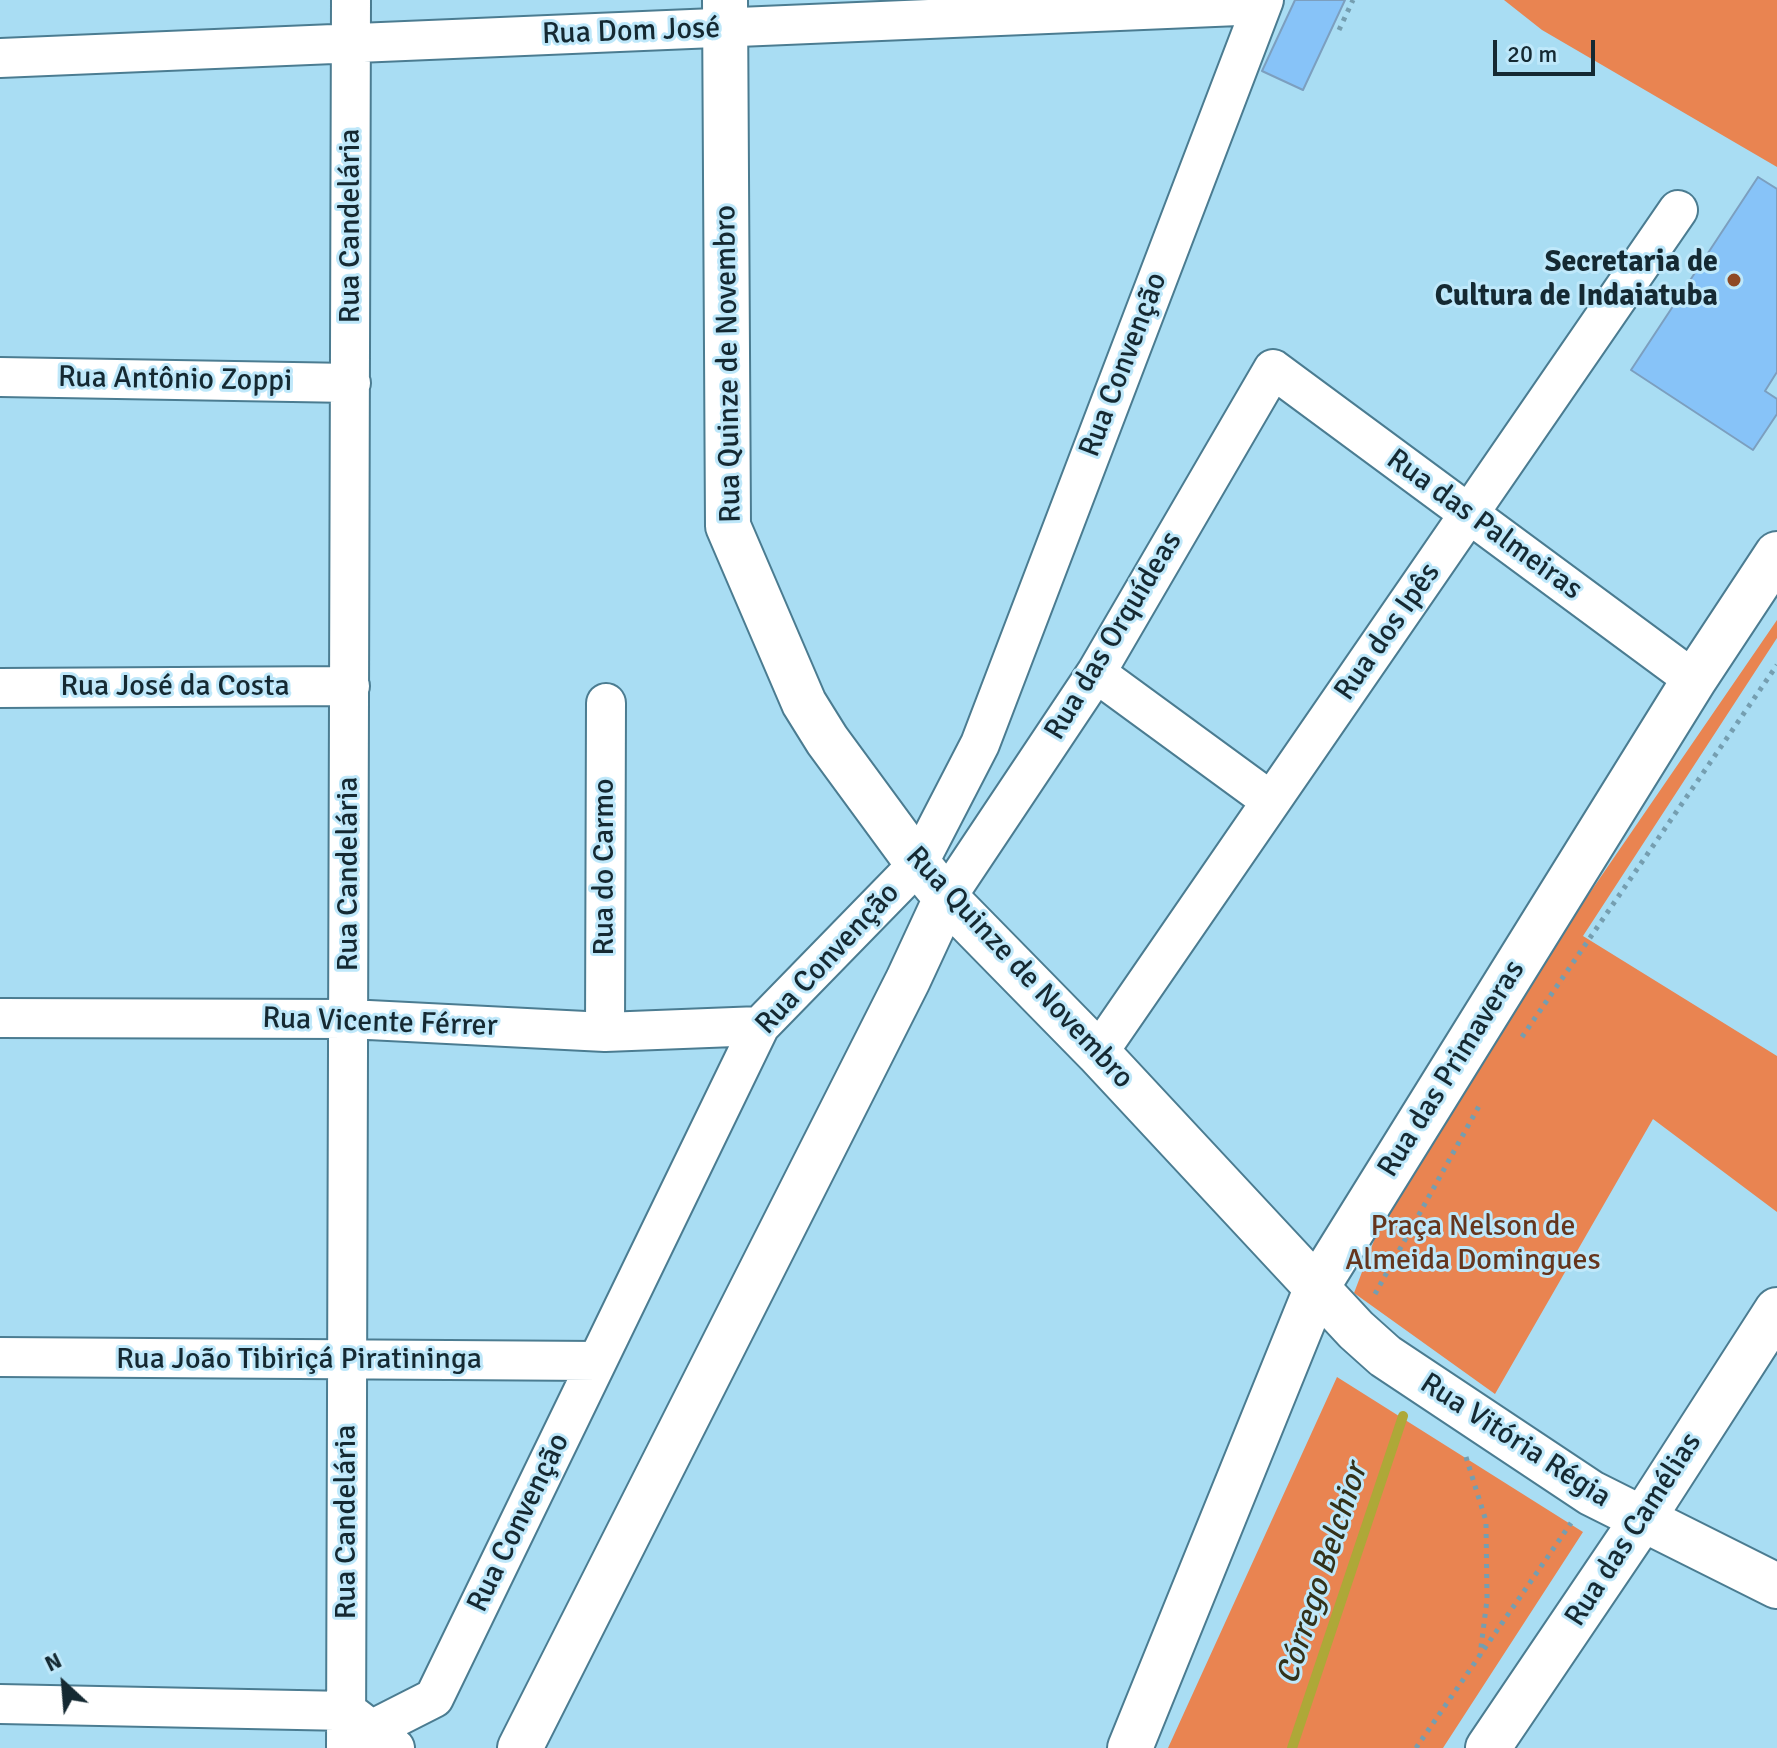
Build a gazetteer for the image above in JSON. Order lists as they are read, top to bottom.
{
  "streets": {
    "main road": [
      "Rua Quinze de Novembro",
      "Rua das Primaveras",
      "Rua Vitória Régia",
      "Rua das Camélias"
    ],
    "street": [
      "Rua Dom José",
      "Rua Candelária",
      "Rua Convenção",
      "Rua Antônio Zoppi",
      "Rua das Palmeiras",
      "Rua dos Ipês",
      "Rua das Orquídeas",
      "Rua José da Costa",
      "Rua do Carmo",
      "Rua Vicente Férrer",
      "Rua João Tibiriçá Piratininga"
    ]
  },
  "crossings": [
    ["Rua Dom José", "Rua Candelária"],
    ["Rua Dom José", "Rua Quinze de Novembro"],
    ["Rua Dom José", "Rua Convenção"],
    ["Rua Candelária", "Rua Convenção"],
    ["Rua Candelária", "Rua Antônio Zoppi"],
    ["Rua Candelária", "Rua José da Costa"],
    ["Rua Candelária", "Rua Vicente Férrer"],
    ["Rua Candelária", "Rua João Tibiriçá Piratininga"],
    ["Rua Quinze de Novembro", "Rua Convenção"],
    ["Rua Quinze de Novembro", "Rua dos Ipês"],
    ["Rua Quinze de Novembro", "Rua das Orquídeas"],
    ["Rua Quinze de Novembro", "Rua das Primaveras"],
    ["Rua Quinze de Novembro", "Rua Vitória Régia"],
    ["Rua Convenção", "Rua Vicente Férrer"],
    ["Rua Convenção", "Rua João Tibiriçá Piratininga"],
    ["Rua das Palmeiras", "Rua dos Ipês"],
    ["Rua das Palmeiras", "Rua das Orquídeas"],
    ["Rua das Palmeiras", "Rua das Primaveras"],
    ["Rua do Carmo", "Rua Vicente Férrer"],
    ["Rua das Primaveras", "Rua Vitória Régia"],
    ["Rua Vitória Régia", "Rua das Camélias"]
  ],
  "water": ["Córrego Belchior"],
  "parks": ["Praça Nelson de Almeida Domingues"],
  "places": ["Secretaria de Cultura de Indaiatuba"],
  "scale_bar": "20 m",
  "north": "top left"
}
